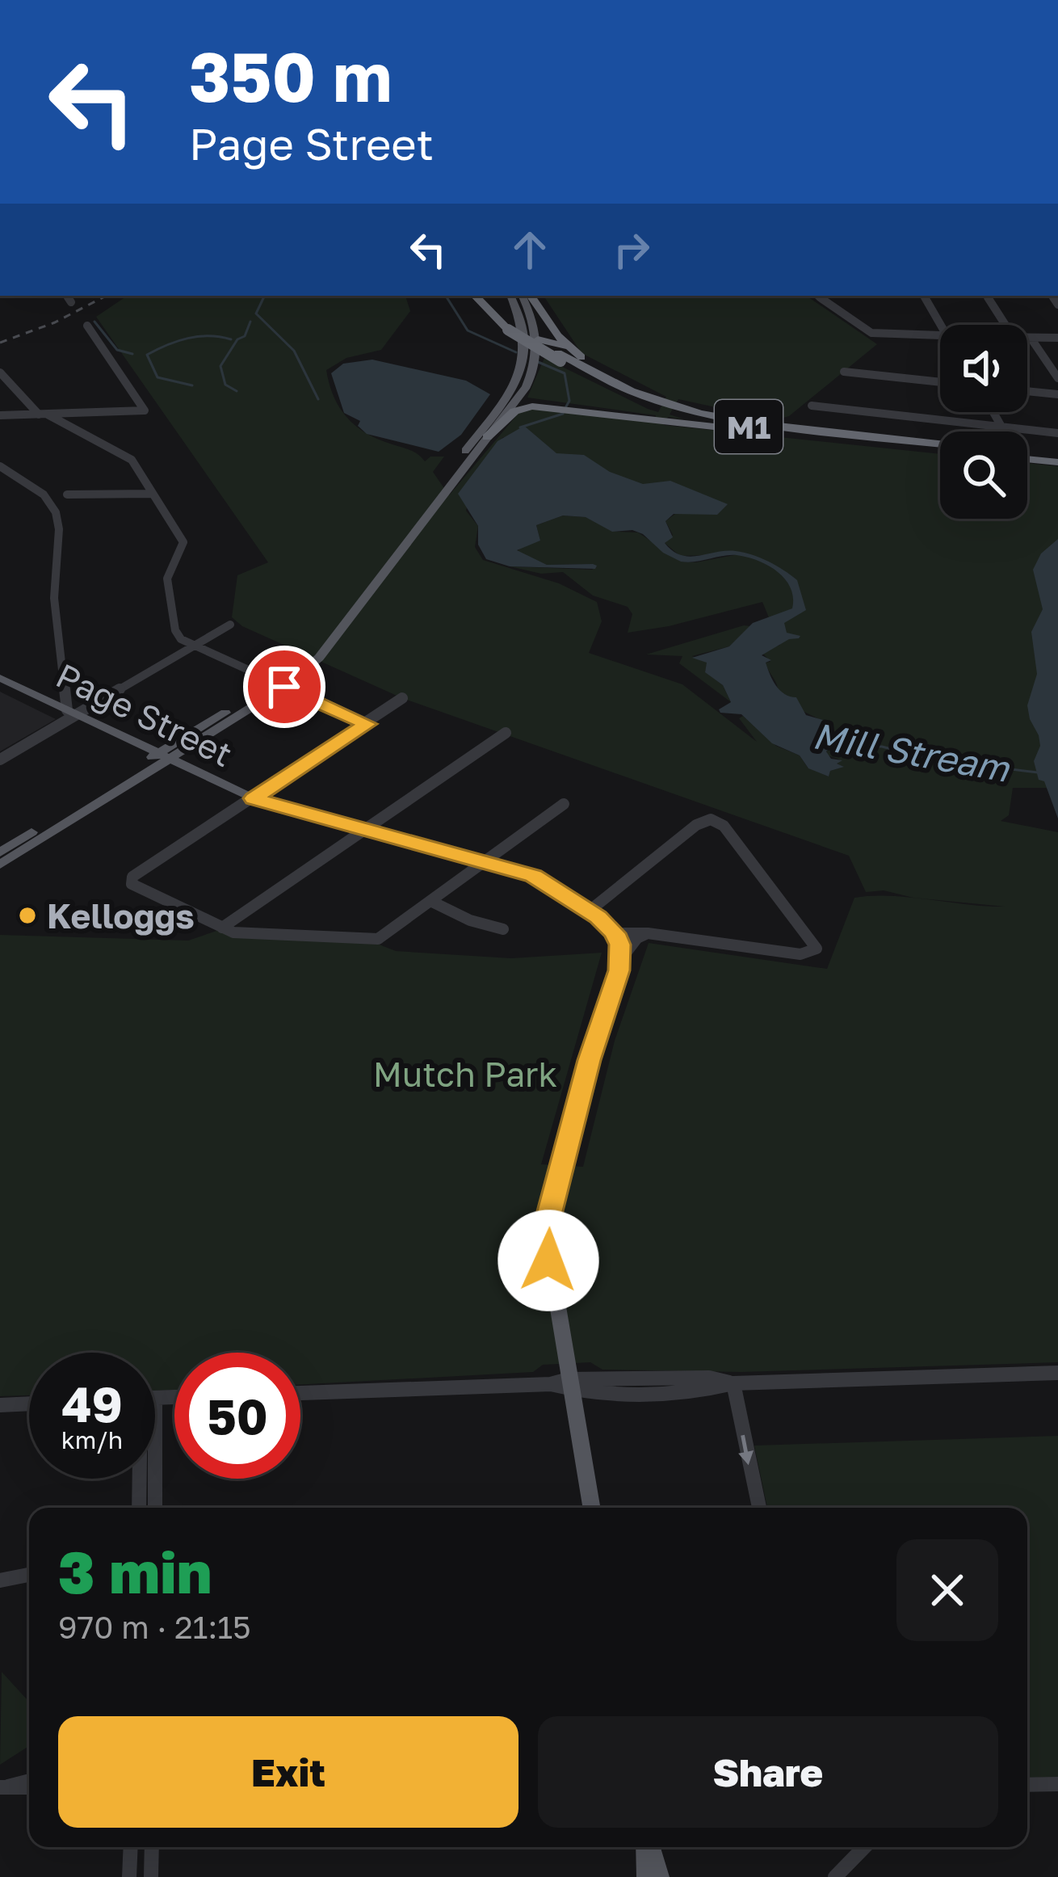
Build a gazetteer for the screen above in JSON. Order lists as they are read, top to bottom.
{
  "streets": {
    "highway": ["M1"],
    "main road": ["Page Street"]
  },
  "water": ["Mill Stream"],
  "parks": ["Mutch Park"],
  "places": ["Kelloggs"],
  "page": {
    "turn": ["350 m", "Page Street"],
    "speed": "49 km/h",
    "limit": "50",
    "heading": ["3 min", "970 m · 21:15"],
    "buttons": ["Exit", "Share"]
  }
}
